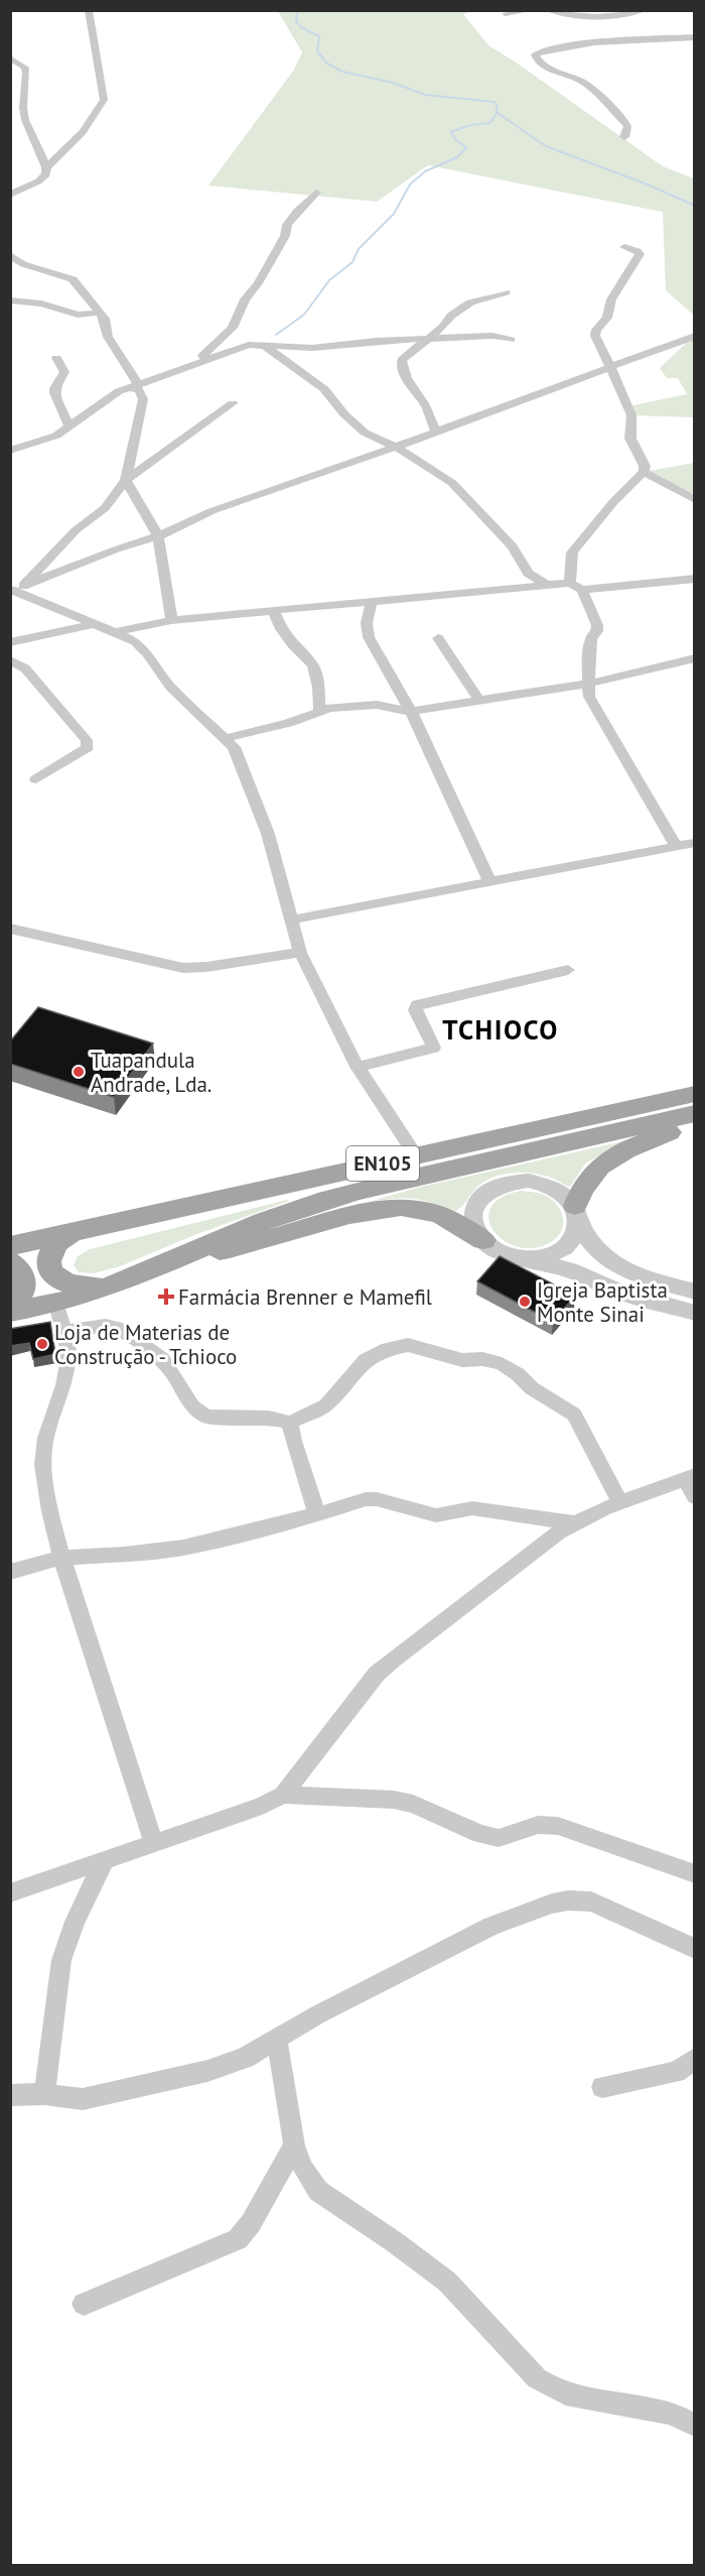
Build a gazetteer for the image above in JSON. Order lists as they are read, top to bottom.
{
  "streets": {
    "main road": ["EN105"]
  },
  "districts": ["TCHIOCO"],
  "places": {
    "other": ["Tuapandula Andrade, Lda.", "Igreja Baptista Monte Sinai", "Loja de Materias de Construção - Tchioco"],
    "health": ["Farmácia Brenner e Mamefil"]
  }
}
